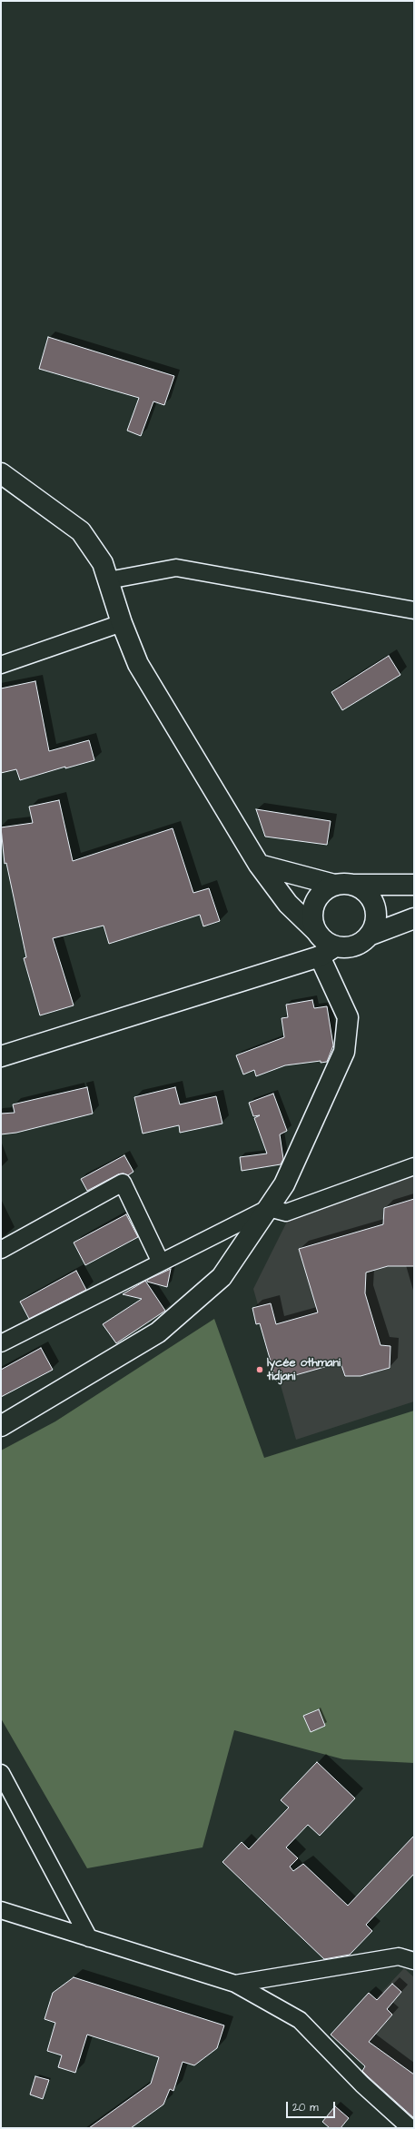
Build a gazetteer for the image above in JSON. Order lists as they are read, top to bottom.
{
  "places": ["lycée othmani tidjani"],
  "scale_bar": "20 m"
}
